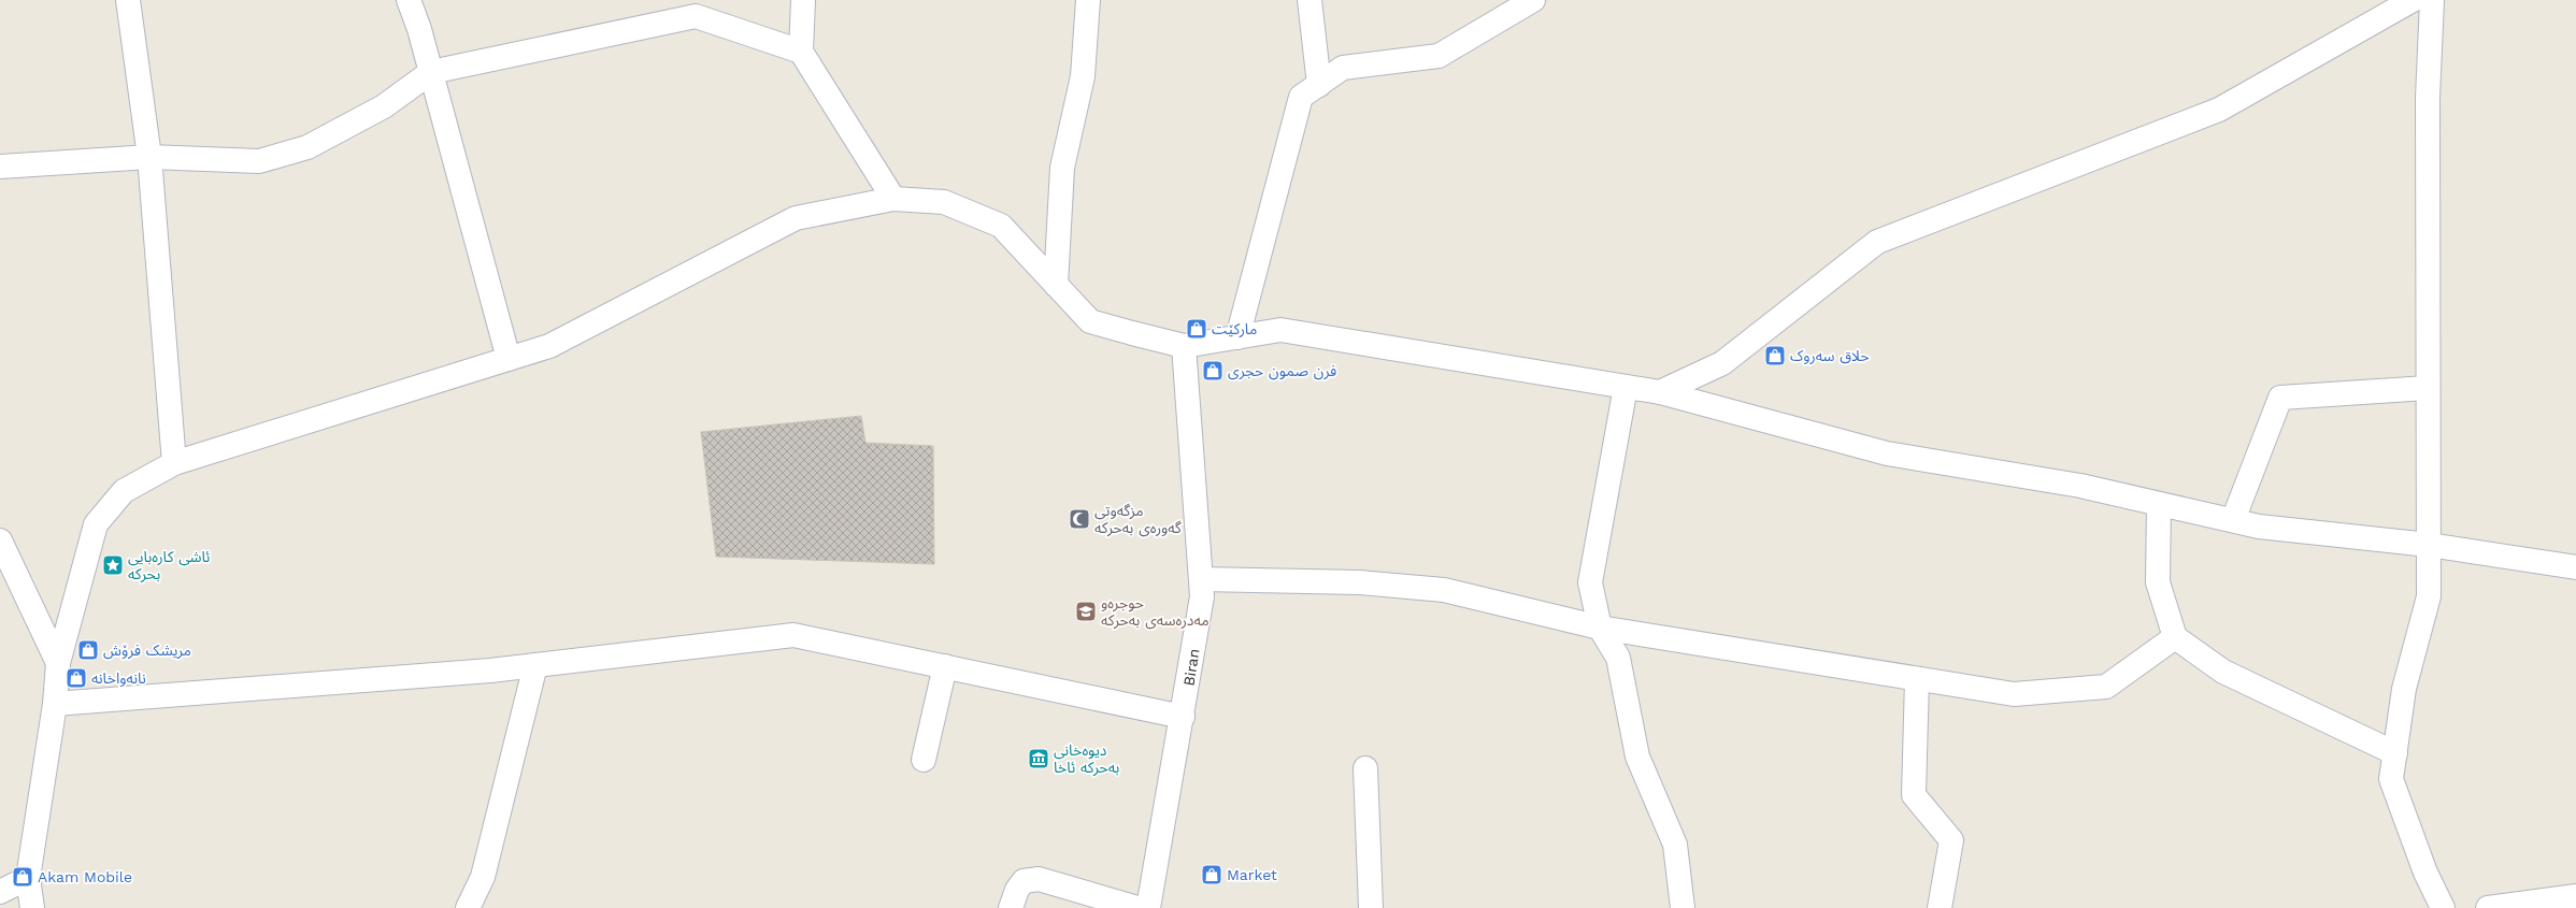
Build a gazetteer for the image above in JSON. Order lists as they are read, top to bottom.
{
  "streets": {
    "street": ["Biran"]
  },
  "places": {
    "shop": [
      "مارکێت",
      "حلاق سەروک",
      "فرن صمون حجری",
      "مریشک فرۆش",
      "نانەواخانە",
      "Market",
      "Akam Mobile"
    ],
    "mosque": ["مزگەوتی گەورەی بەحرکە"],
    "place": ["ئاشی کارەبایی بحرکە"],
    "school or university": ["حوجره‌و مه‌دره‌سه‌ی به‌حرکه"],
    "museum": ["دیوەخانی بەحرکە ئاخا"]
  }
}
